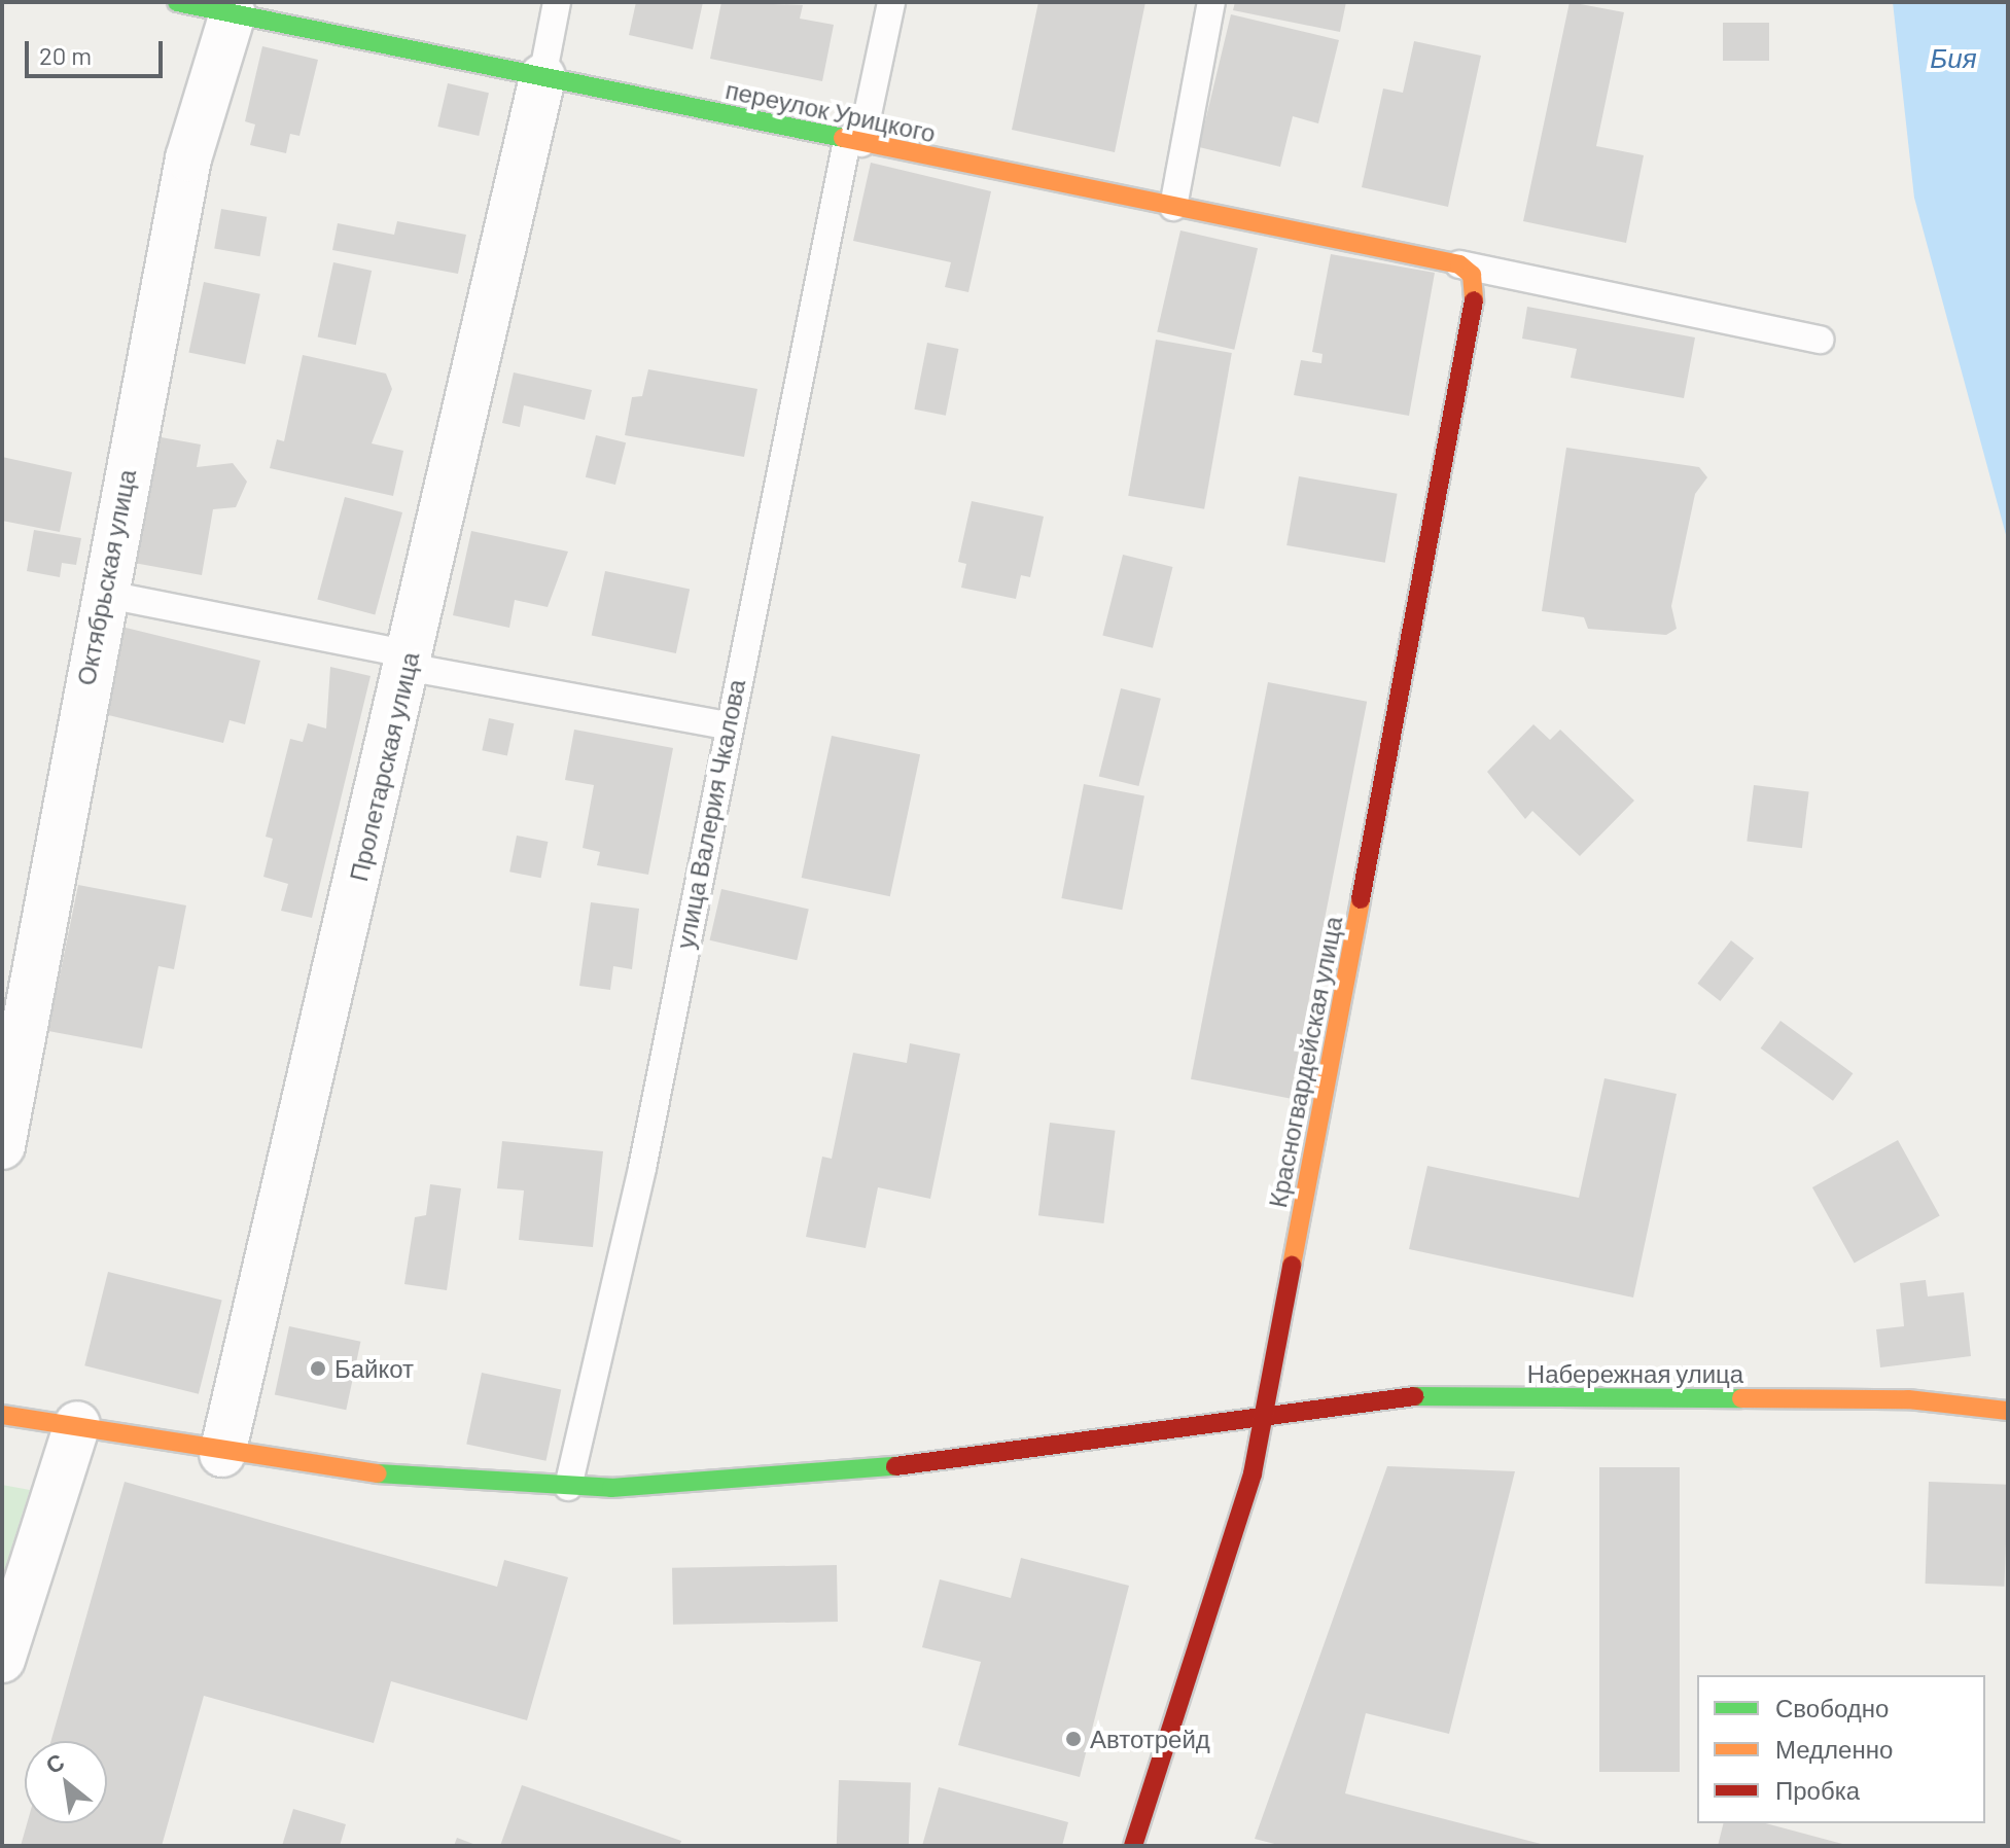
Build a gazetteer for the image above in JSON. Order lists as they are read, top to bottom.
{
  "streets": {
    "street": [
      "переулок Урицкого",
      "Октябрьская улица",
      "Пролетарская улица",
      "Красногвардейская улица",
      "Набережная улица"
    ],
    "lane": ["улица Валерия Чкалова"]
  },
  "crossings": [
    ["переулок Урицкого", "Октябрьская улица"],
    ["переулок Урицкого", "Пролетарская улица"],
    ["переулок Урицкого", "улица Валерия Чкалова"],
    ["переулок Урицкого", "Красногвардейская улица"],
    ["Пролетарская улица", "Набережная улица"],
    ["улица Валерия Чкалова", "Набережная улица"],
    ["Красногвардейская улица", "Набережная улица"]
  ],
  "water": ["Бия"],
  "places": ["Байкот", "Автотрейд"],
  "legend": ["Свободно", "Медленно", "Пробка"],
  "scale_bar": "20 m",
  "north": "top left"
}
